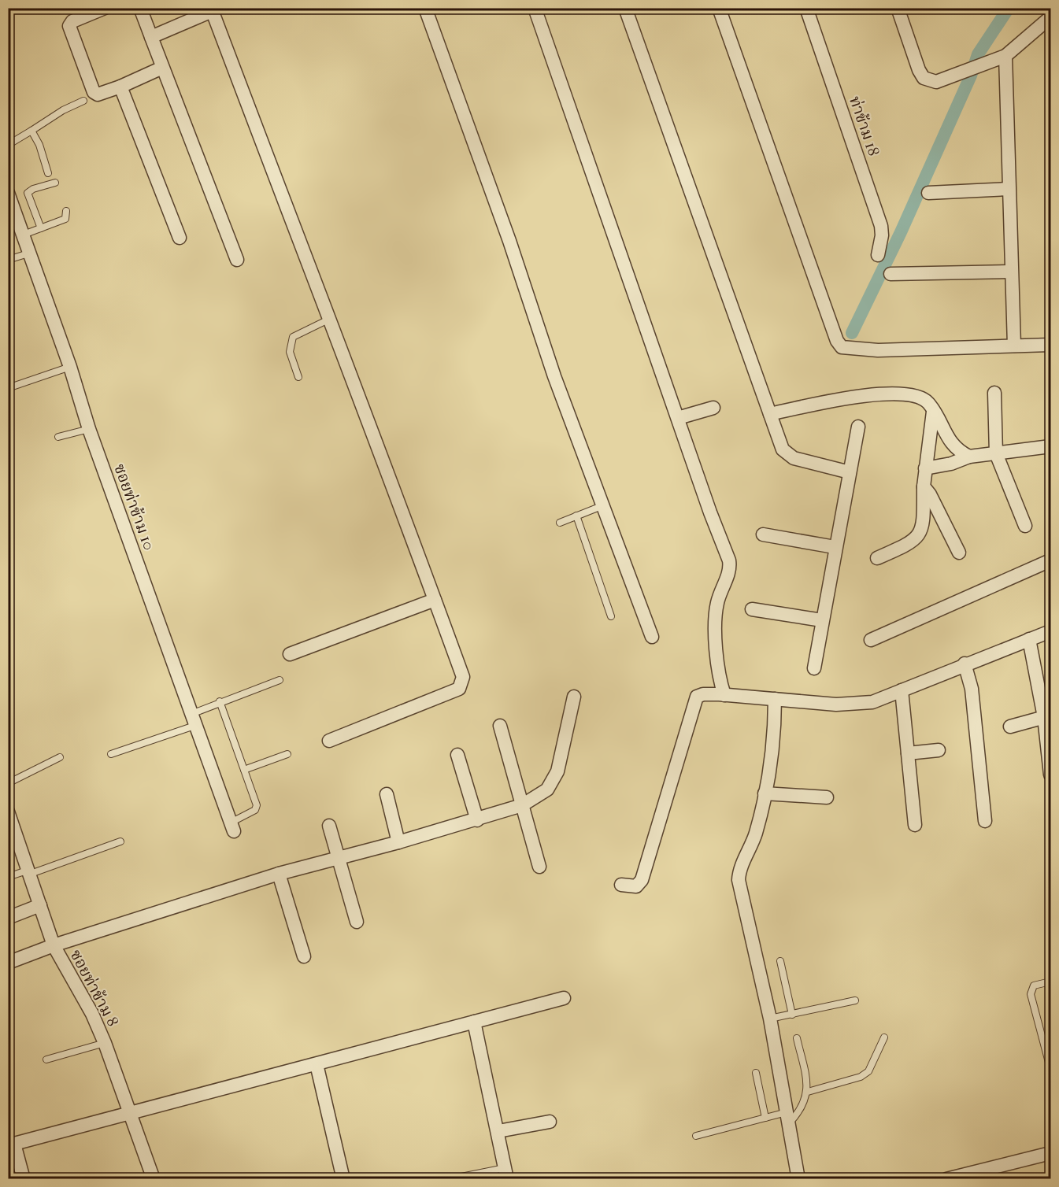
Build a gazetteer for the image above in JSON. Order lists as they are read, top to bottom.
{
  "streets": {
    "street": ["ท่าข้าม 18", "ซอยท่าข้าม 10", "ซอยท่าข้าม 8"]
  }
}
